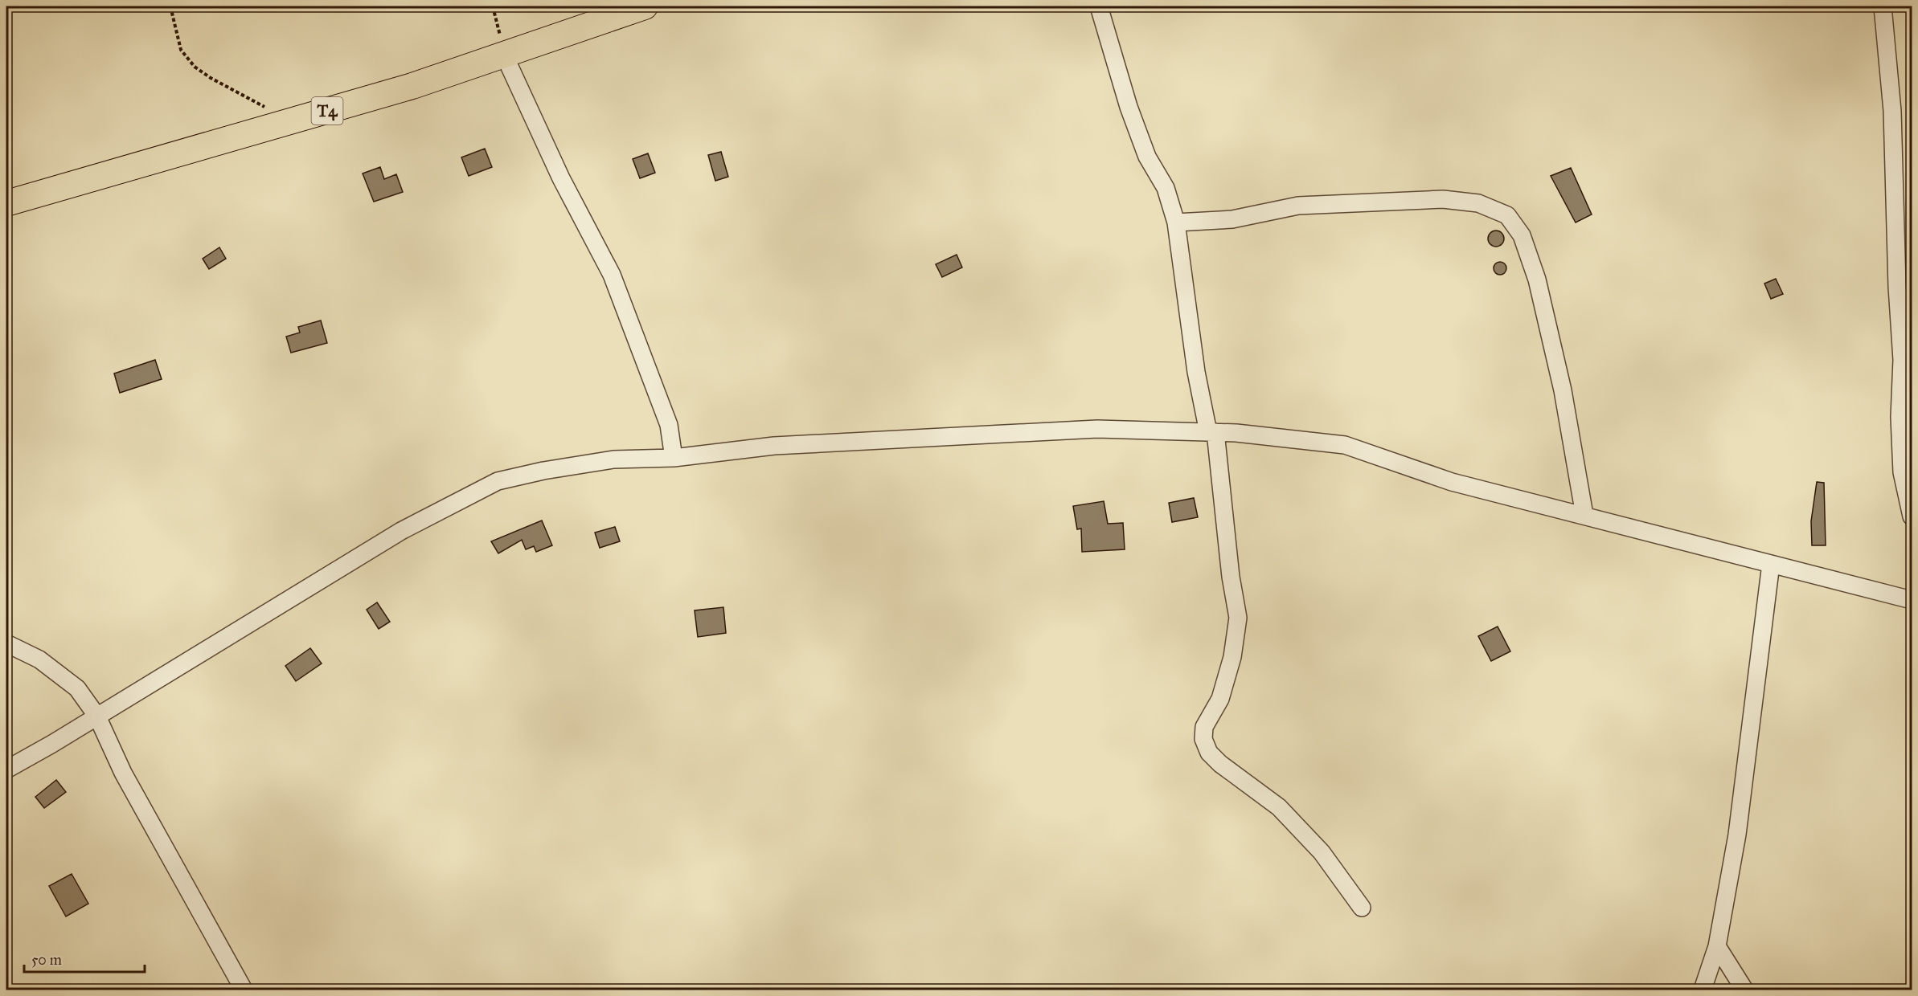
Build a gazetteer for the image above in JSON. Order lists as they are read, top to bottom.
{
  "streets": {
    "highway": ["T4"]
  },
  "scale_bar": "50 m"
}
